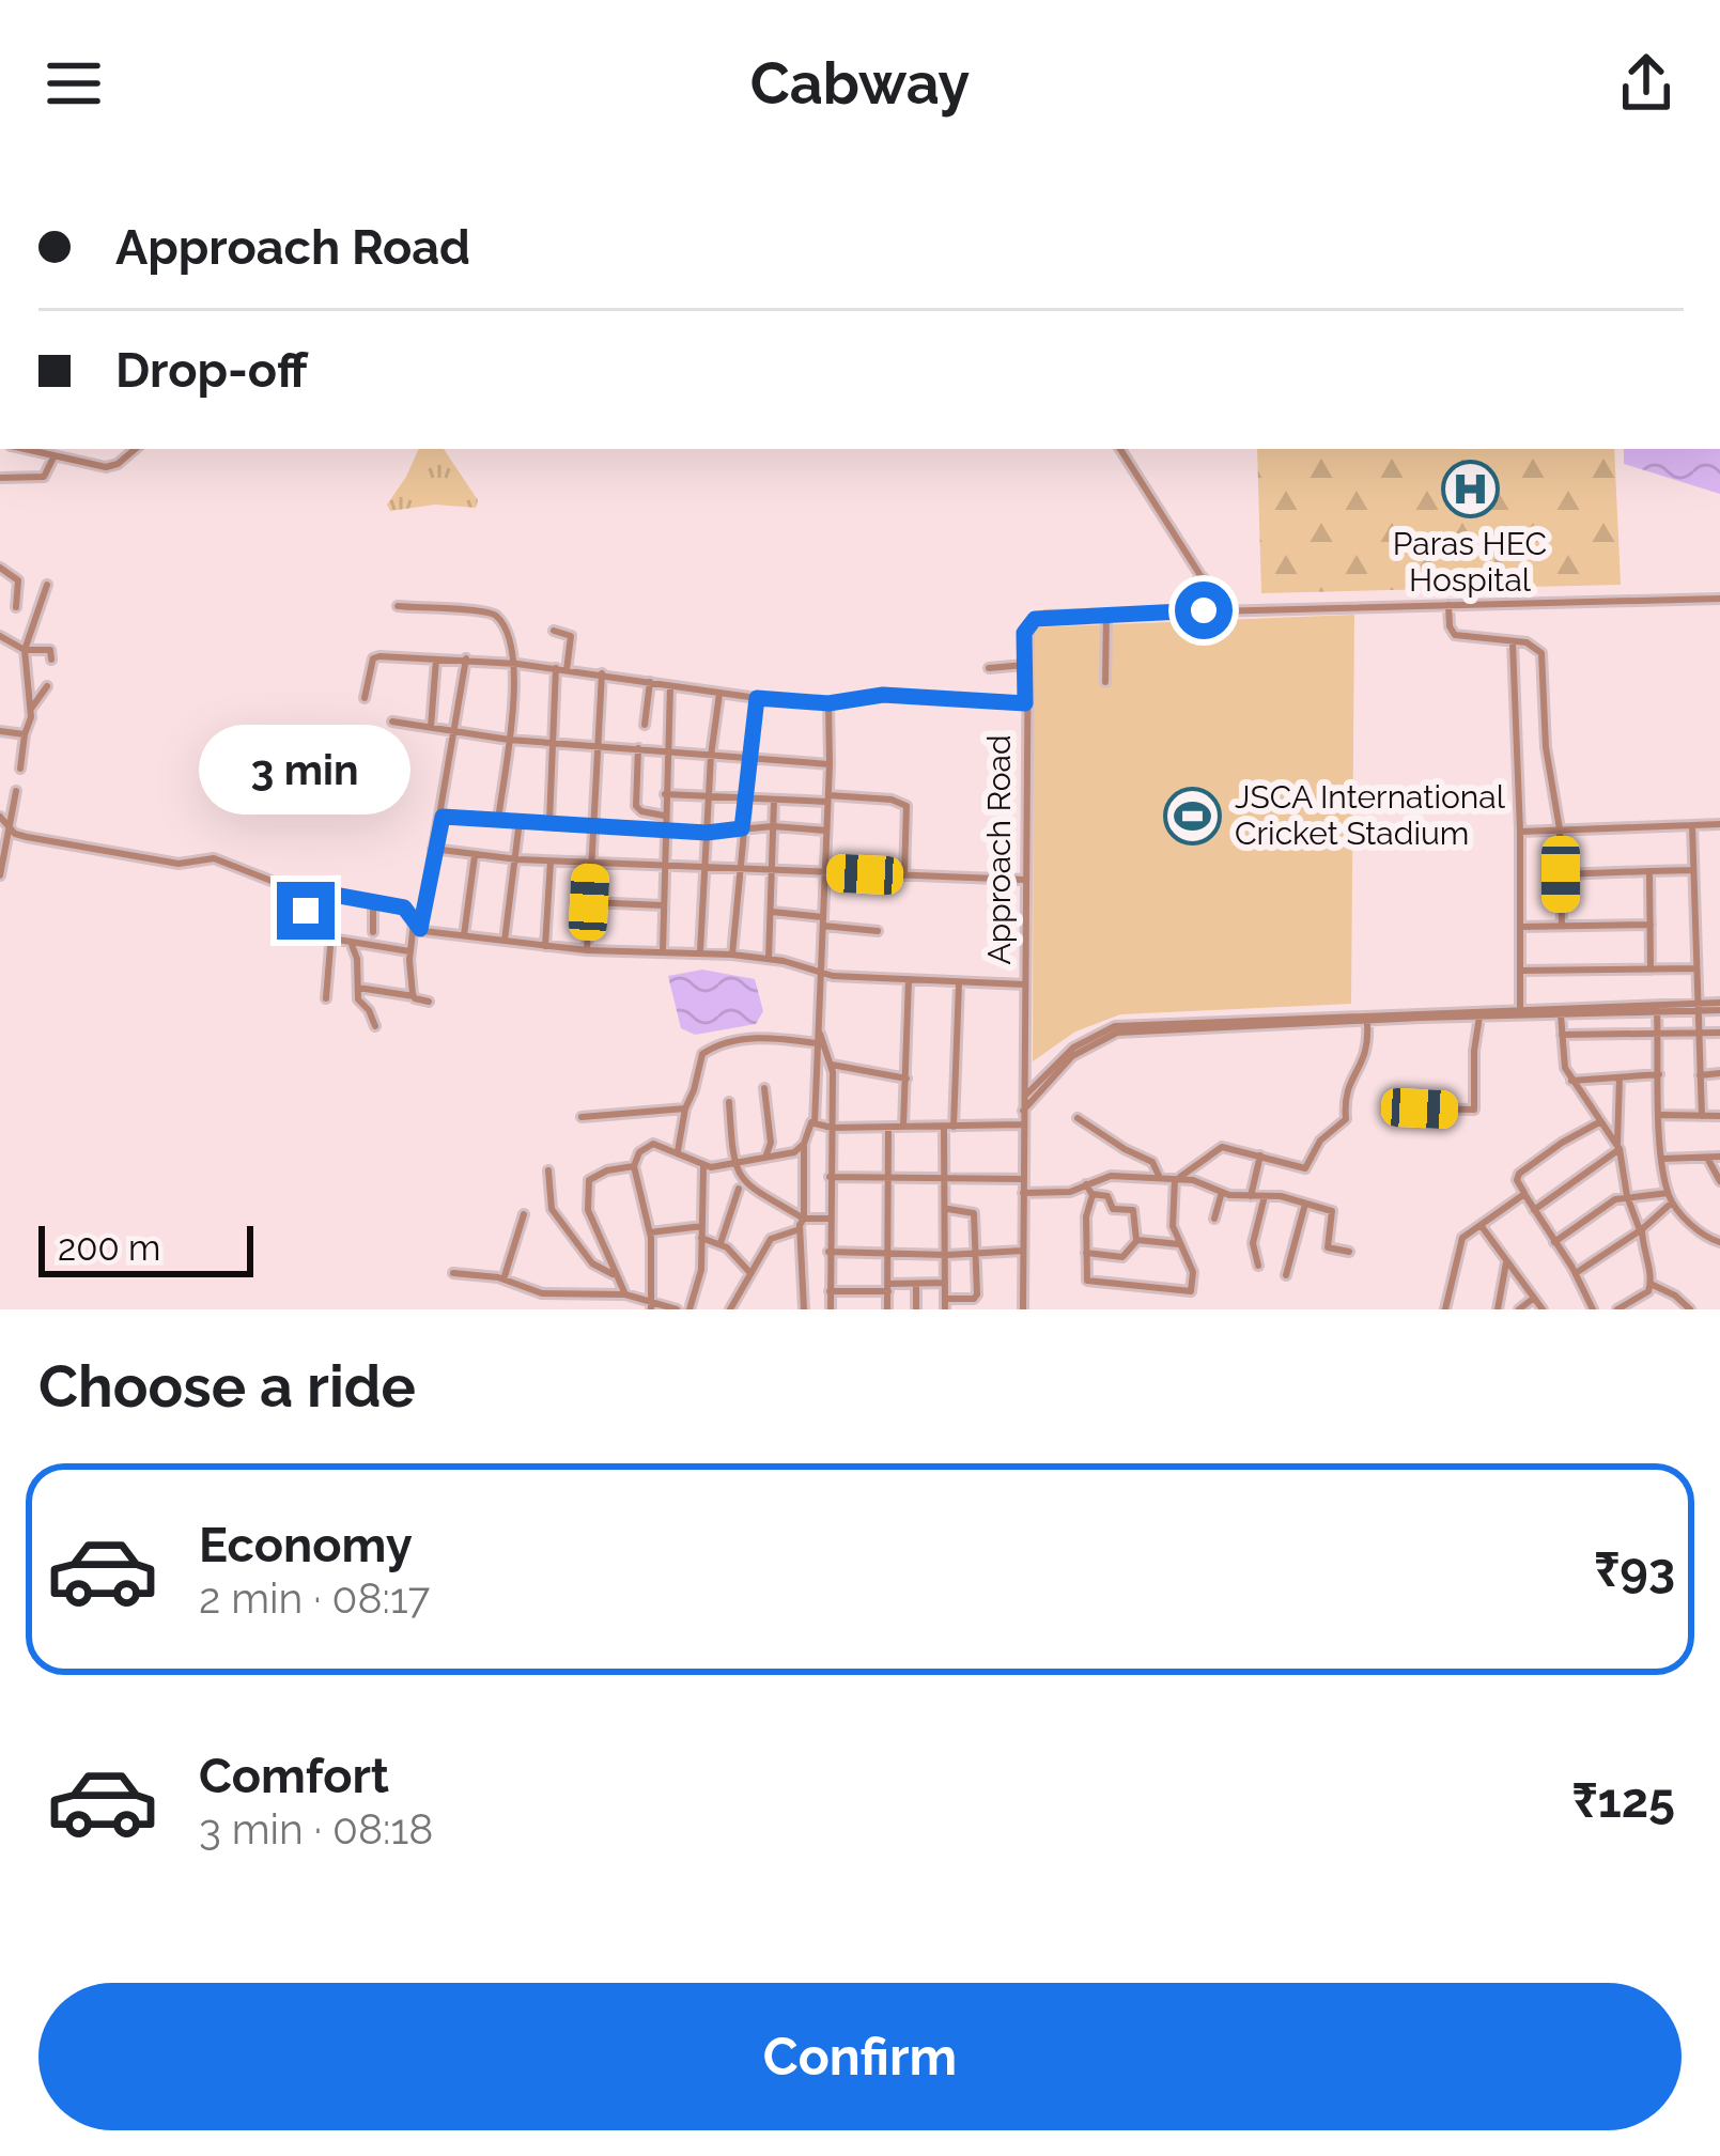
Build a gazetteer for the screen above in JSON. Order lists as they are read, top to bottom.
{
  "streets": {
    "street": ["Approach Road"]
  },
  "places": {
    "hospital": ["Paras HEC Hospital"],
    "sports": ["JSCA International Cricket Stadium"]
  },
  "scale_bar": "200 m",
  "page": {
    "header": "Cabway",
    "banner": ["Approach Road", "Drop-off"],
    "bubble": "3 min",
    "scale": "200 m",
    "heading": "Choose a ride",
    "list": [
      {
        "name": "Economy",
        "note": "2 min · 08:17",
        "value": "₹93"
      },
      {
        "name": "Comfort",
        "note": "3 min · 08:18",
        "value": "₹125"
      }
    ],
    "buttons": "Confirm"
  }
}
